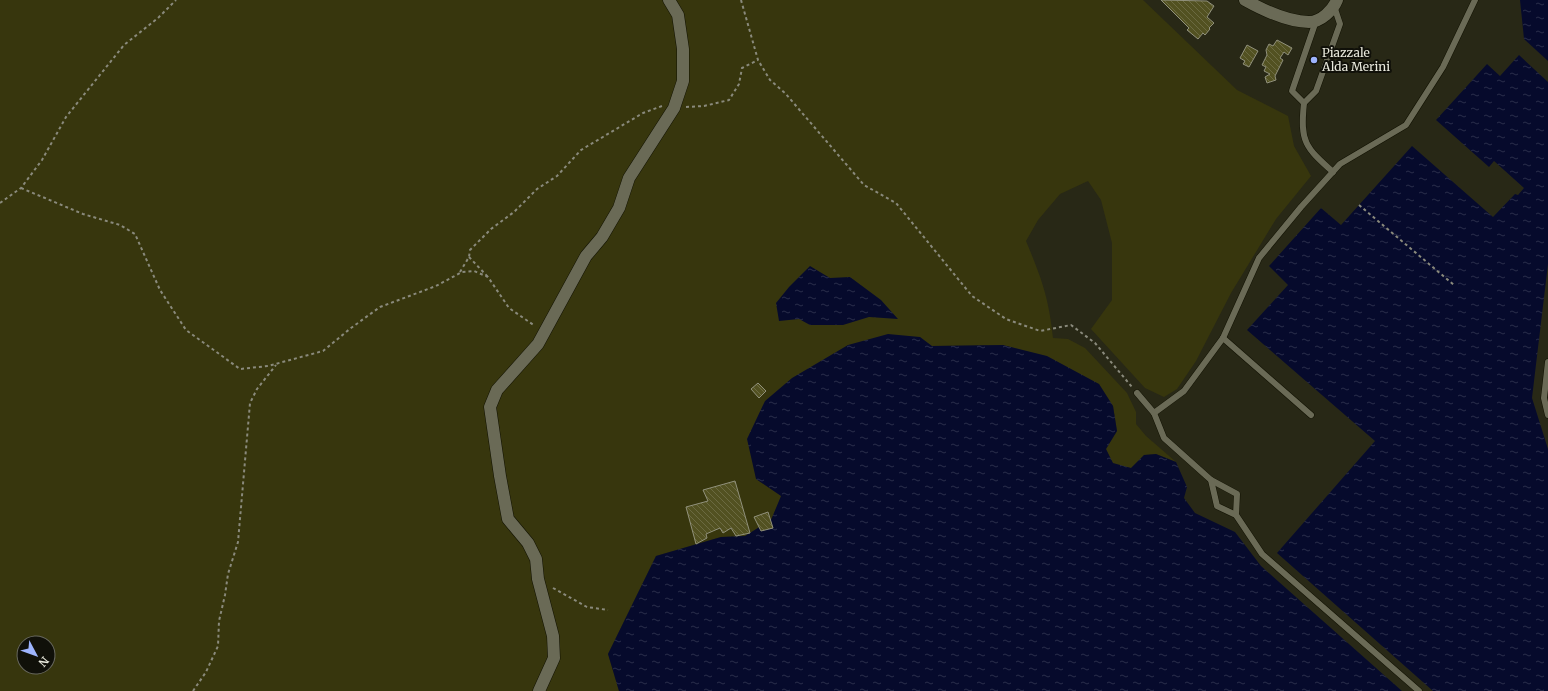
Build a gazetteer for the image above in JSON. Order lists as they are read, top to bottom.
{
  "places": ["Piazzale Alda Merini"],
  "north": "bottom right"
}
